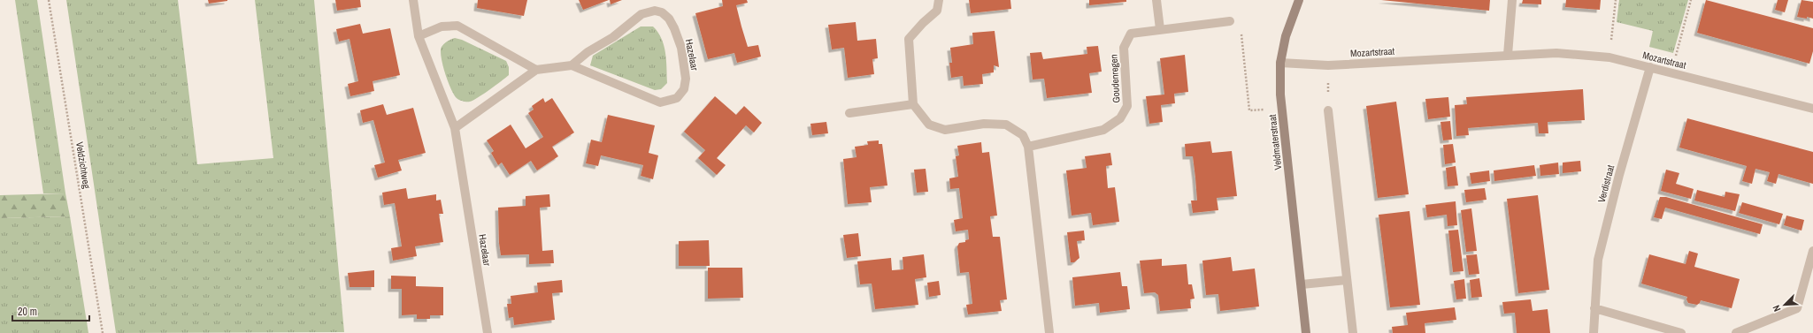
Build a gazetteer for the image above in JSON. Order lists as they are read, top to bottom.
{
  "streets": {
    "street": [
      "Mozartstraat",
      "Hazelaar",
      "Goudenregen",
      "Veldmaterstraat",
      "Verdistraat"
    ],
    "path": ["Veldzichtweg"]
  },
  "crossings": [
    ["Mozartstraat", "Veldmaterstraat"],
    ["Mozartstraat", "Verdistraat"]
  ],
  "scale_bar": "20 m",
  "north": "bottom left"
}
